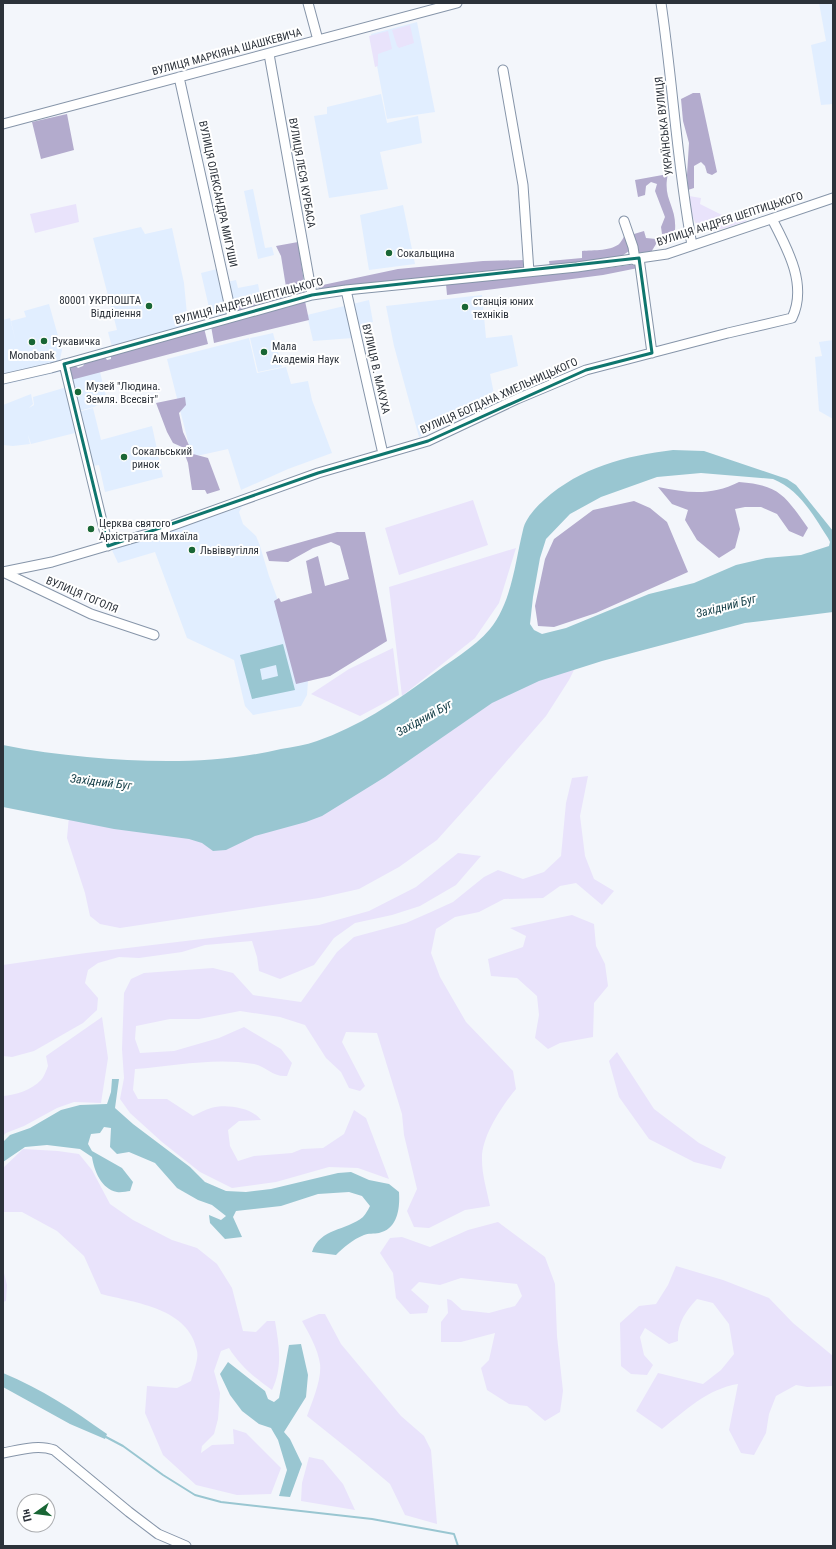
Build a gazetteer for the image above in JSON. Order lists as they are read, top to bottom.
{
  "streets": {
    "street": [
      "ВУЛИЦЯ МАРКІЯНА ШАШКЕВИЧА",
      "УКРАЇНСЬКА ВУЛИЦЯ",
      "ВУЛИЦЯ ЛЕСЯ КУРБАСА",
      "ВУЛИЦЯ ОЛЕКСАНДРА МИГУШИ",
      "ВУЛИЦЯ АНДРЕЯ ШЕПТИЦЬКОГО",
      "ВУЛИЦЯ В. МАКУХА",
      "ВУЛИЦЯ БОГДАНА ХМЕЛЬНИЦЬКОГО",
      "ВУЛИЦЯ ГОГОЛЯ"
    ]
  },
  "crossings": [
    ["ВУЛИЦЯ МАРКІЯНА ШАШКЕВИЧА", "ВУЛИЦЯ ЛЕСЯ КУРБАСА"],
    ["ВУЛИЦЯ МАРКІЯНА ШАШКЕВИЧА", "ВУЛИЦЯ ОЛЕКСАНДРА МИГУШИ"],
    ["УКРАЇНСЬКА ВУЛИЦЯ", "ВУЛИЦЯ АНДРЕЯ ШЕПТИЦЬКОГО"],
    ["ВУЛИЦЯ ЛЕСЯ КУРБАСА", "ВУЛИЦЯ АНДРЕЯ ШЕПТИЦЬКОГО"],
    ["ВУЛИЦЯ ОЛЕКСАНДРА МИГУШИ", "ВУЛИЦЯ АНДРЕЯ ШЕПТИЦЬКОГО"],
    ["ВУЛИЦЯ АНДРЕЯ ШЕПТИЦЬКОГО", "ВУЛИЦЯ В. МАКУХА"],
    ["ВУЛИЦЯ АНДРЕЯ ШЕПТИЦЬКОГО", "ВУЛИЦЯ БОГДАНА ХМЕЛЬНИЦЬКОГО"],
    ["ВУЛИЦЯ В. МАКУХА", "ВУЛИЦЯ БОГДАНА ХМЕЛЬНИЦЬКОГО"],
    ["ВУЛИЦЯ БОГДАНА ХМЕЛЬНИЦЬКОГО", "ВУЛИЦЯ ГОГОЛЯ"]
  ],
  "water": ["Західний Буг"],
  "places": [
    "Сокальщина",
    "80001 УКРПОШТА Відділення",
    "станція юних техніків",
    "Рукавичка",
    "Monobank",
    "Мала Академія Наук",
    "Музей \"Людина. Земля. Всесвіт\"",
    "Сокальський ринок",
    "Церква святого Архістратига Михаїла",
    "Львіввугілля"
  ],
  "north": "left"
}
